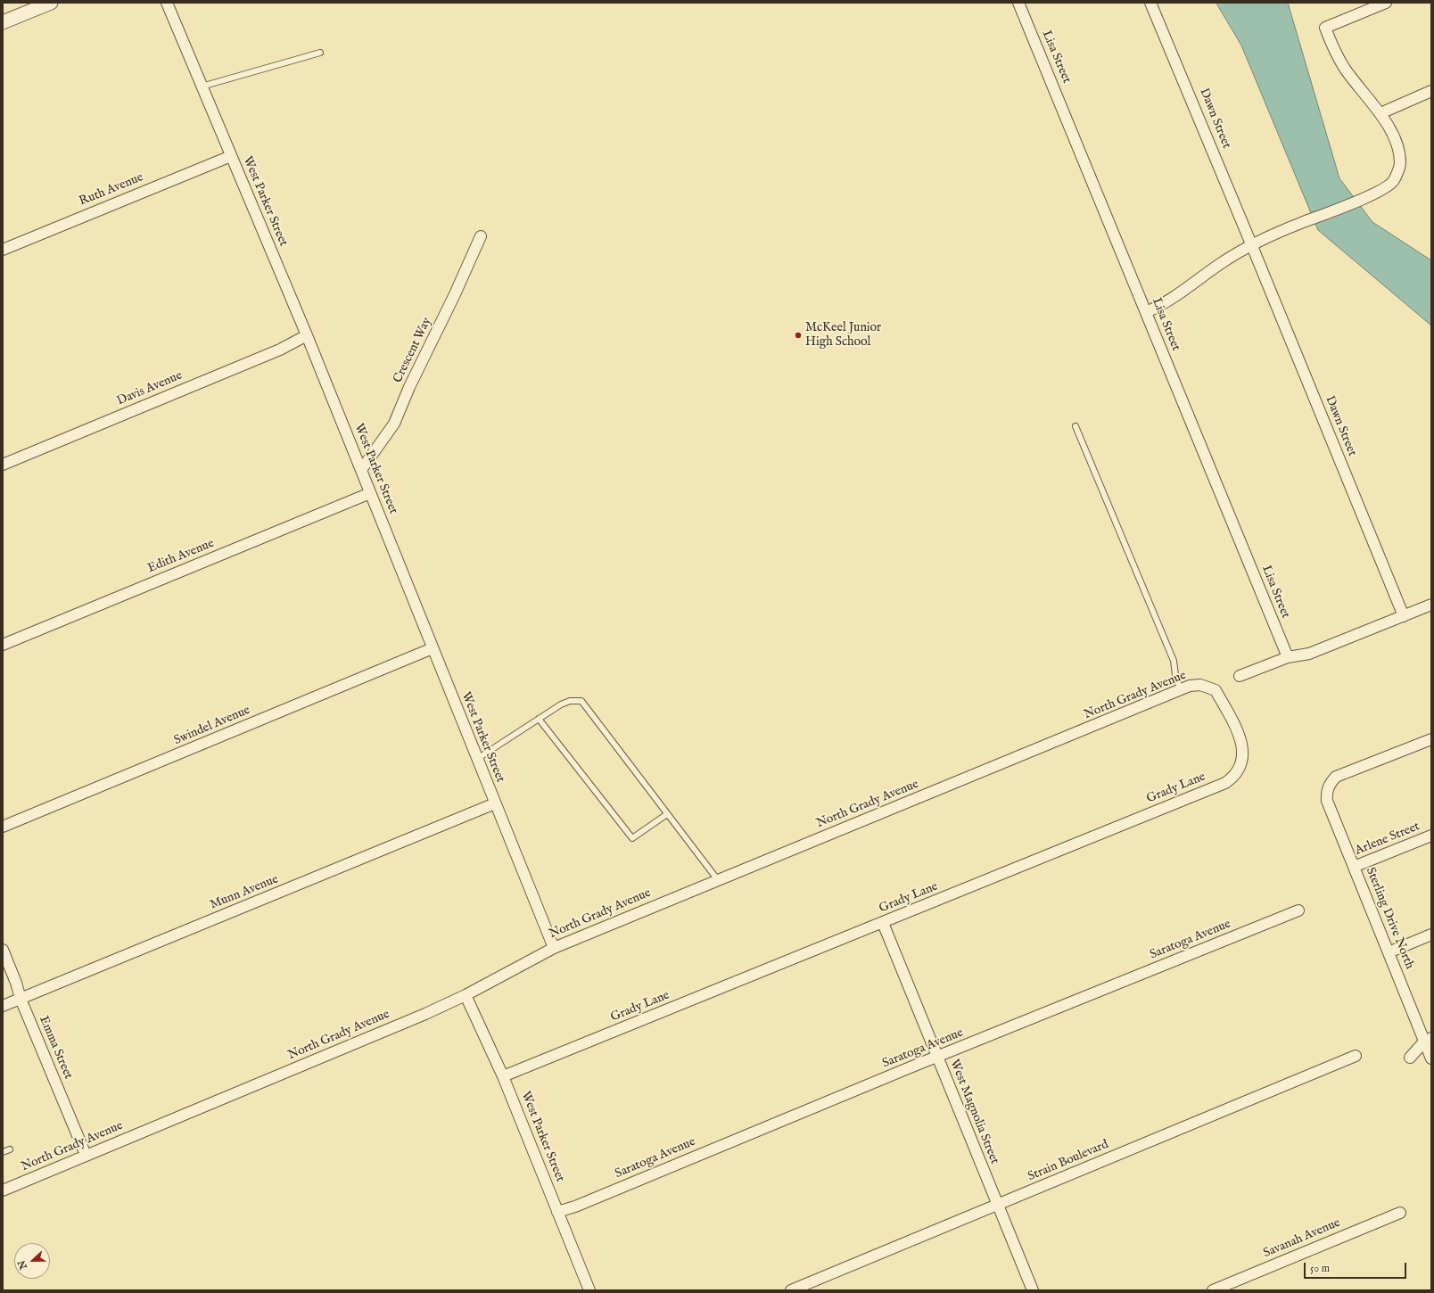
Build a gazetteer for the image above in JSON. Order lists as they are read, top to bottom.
{
  "streets": {
    "street": [
      "Lisa Street",
      "Dawn Street",
      "Ruth Avenue",
      "West Parker Street",
      "Crescent Way",
      "Davis Avenue",
      "Edith Avenue",
      "North Grady Avenue",
      "Swindel Avenue",
      "Grady Lane",
      "Arlene Street",
      "Munn Avenue",
      "Sterling Drive North",
      "Saratoga Avenue",
      "Emma Street",
      "West Magnolia Street",
      "Strain Boulevard",
      "Savanah Avenue"
    ]
  },
  "crossings": [
    ["Ruth Avenue", "West Parker Street"],
    ["West Parker Street", "Crescent Way"],
    ["West Parker Street", "Davis Avenue"],
    ["West Parker Street", "Edith Avenue"],
    ["West Parker Street", "North Grady Avenue"],
    ["West Parker Street", "Swindel Avenue"],
    ["West Parker Street", "Grady Lane"],
    ["West Parker Street", "Munn Avenue"],
    ["West Parker Street", "Saratoga Avenue"],
    ["North Grady Avenue", "Grady Lane"],
    ["North Grady Avenue", "Emma Street"],
    ["Grady Lane", "West Magnolia Street"],
    ["Arlene Street", "Sterling Drive North"],
    ["Munn Avenue", "Emma Street"],
    ["Saratoga Avenue", "West Magnolia Street"],
    ["West Magnolia Street", "Strain Boulevard"]
  ],
  "places": ["McKeel Junior High School"],
  "scale_bar": "50 m",
  "north": "left"
}
